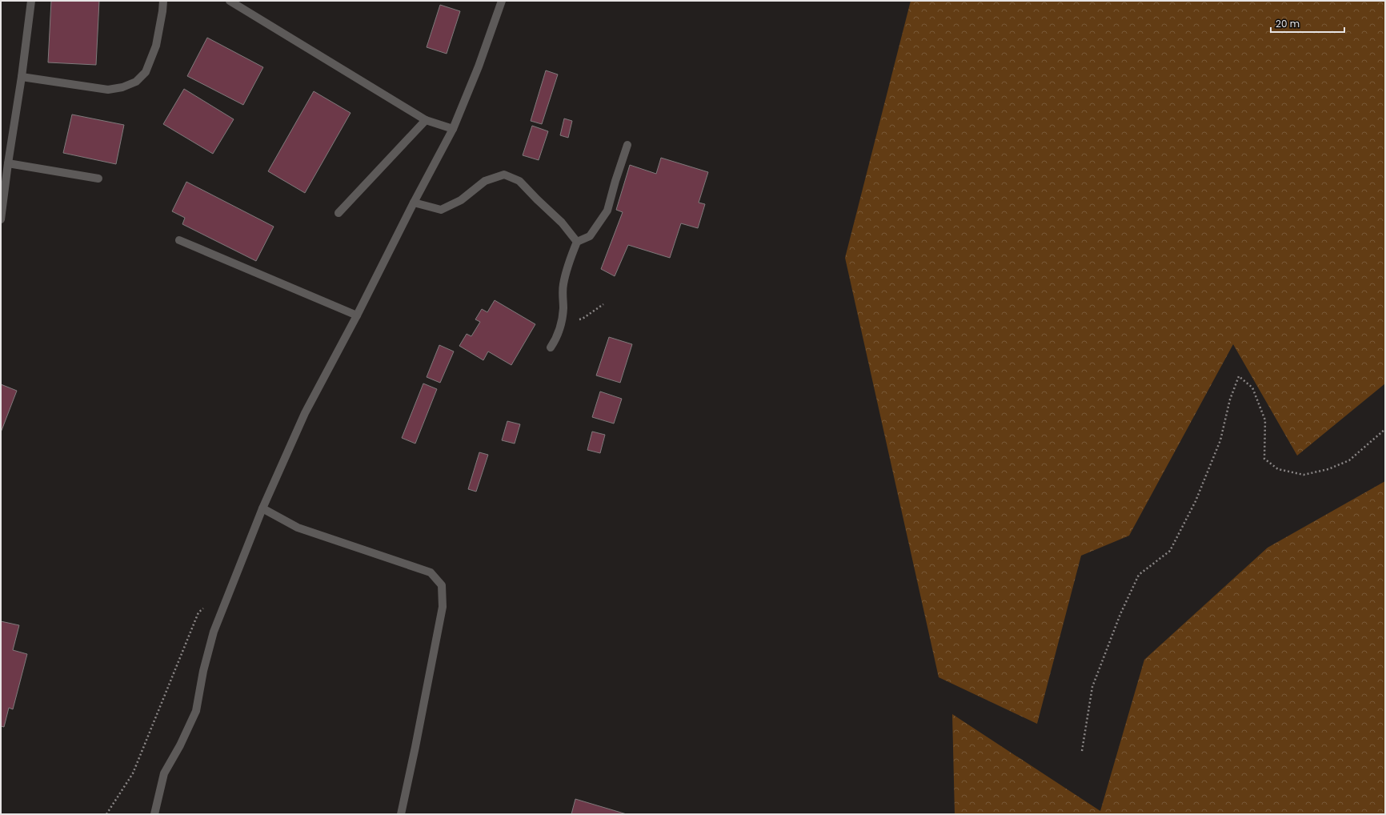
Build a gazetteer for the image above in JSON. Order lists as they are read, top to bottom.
{
  "scale_bar": "20 m"
}
